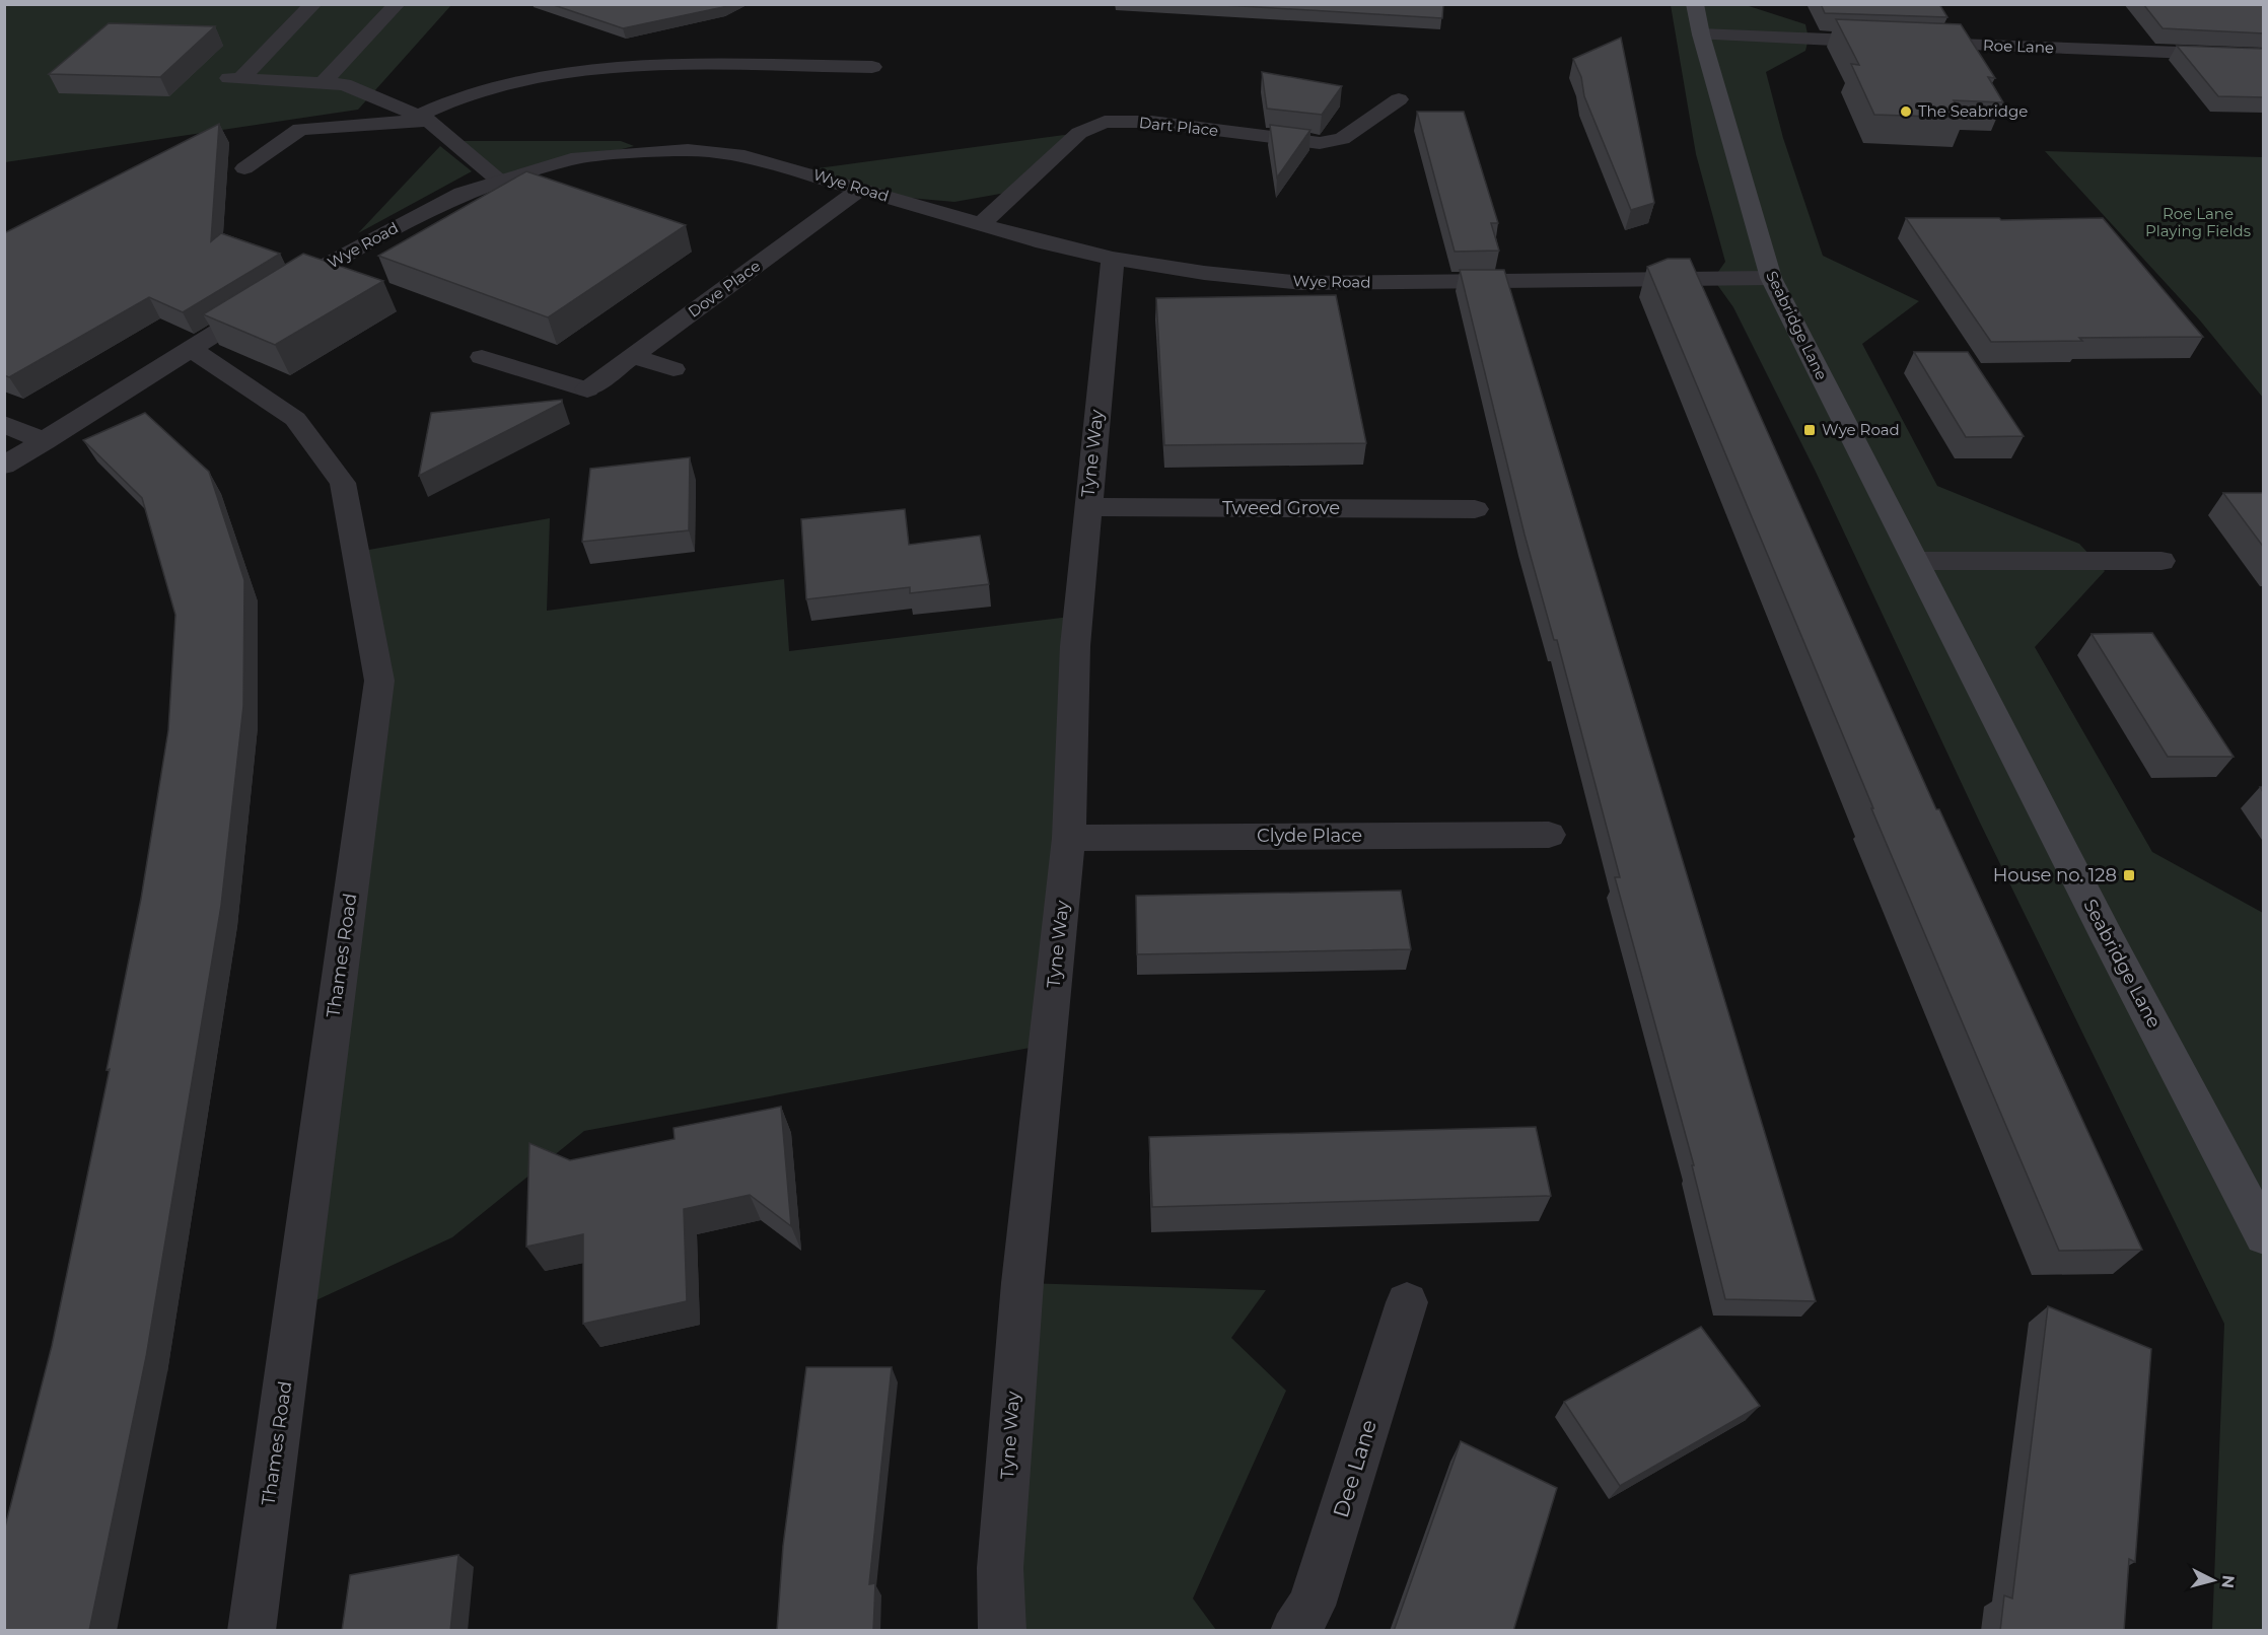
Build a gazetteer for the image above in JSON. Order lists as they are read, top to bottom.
{
  "streets": {
    "street": [
      "Roe Lane",
      "Dart Place",
      "Wye Road",
      "Dove Place",
      "Seabridge Lane",
      "Tyne Way",
      "Tweed Grove",
      "Clyde Place",
      "Thames Road",
      "Dee Lane"
    ]
  },
  "crossings": [
    ["Dart Place", "Wye Road"],
    ["Wye Road", "Dove Place"],
    ["Wye Road", "Seabridge Lane"],
    ["Wye Road", "Tyne Way"],
    ["Wye Road", "Thames Road"],
    ["Tyne Way", "Tweed Grove"],
    ["Tyne Way", "Clyde Place"]
  ],
  "parks": ["Roe Lane Playing Fields"],
  "places": {
    "other": ["The Seabridge"],
    "transit": ["Wye Road", "House no. 128"]
  },
  "north": "right"
}
